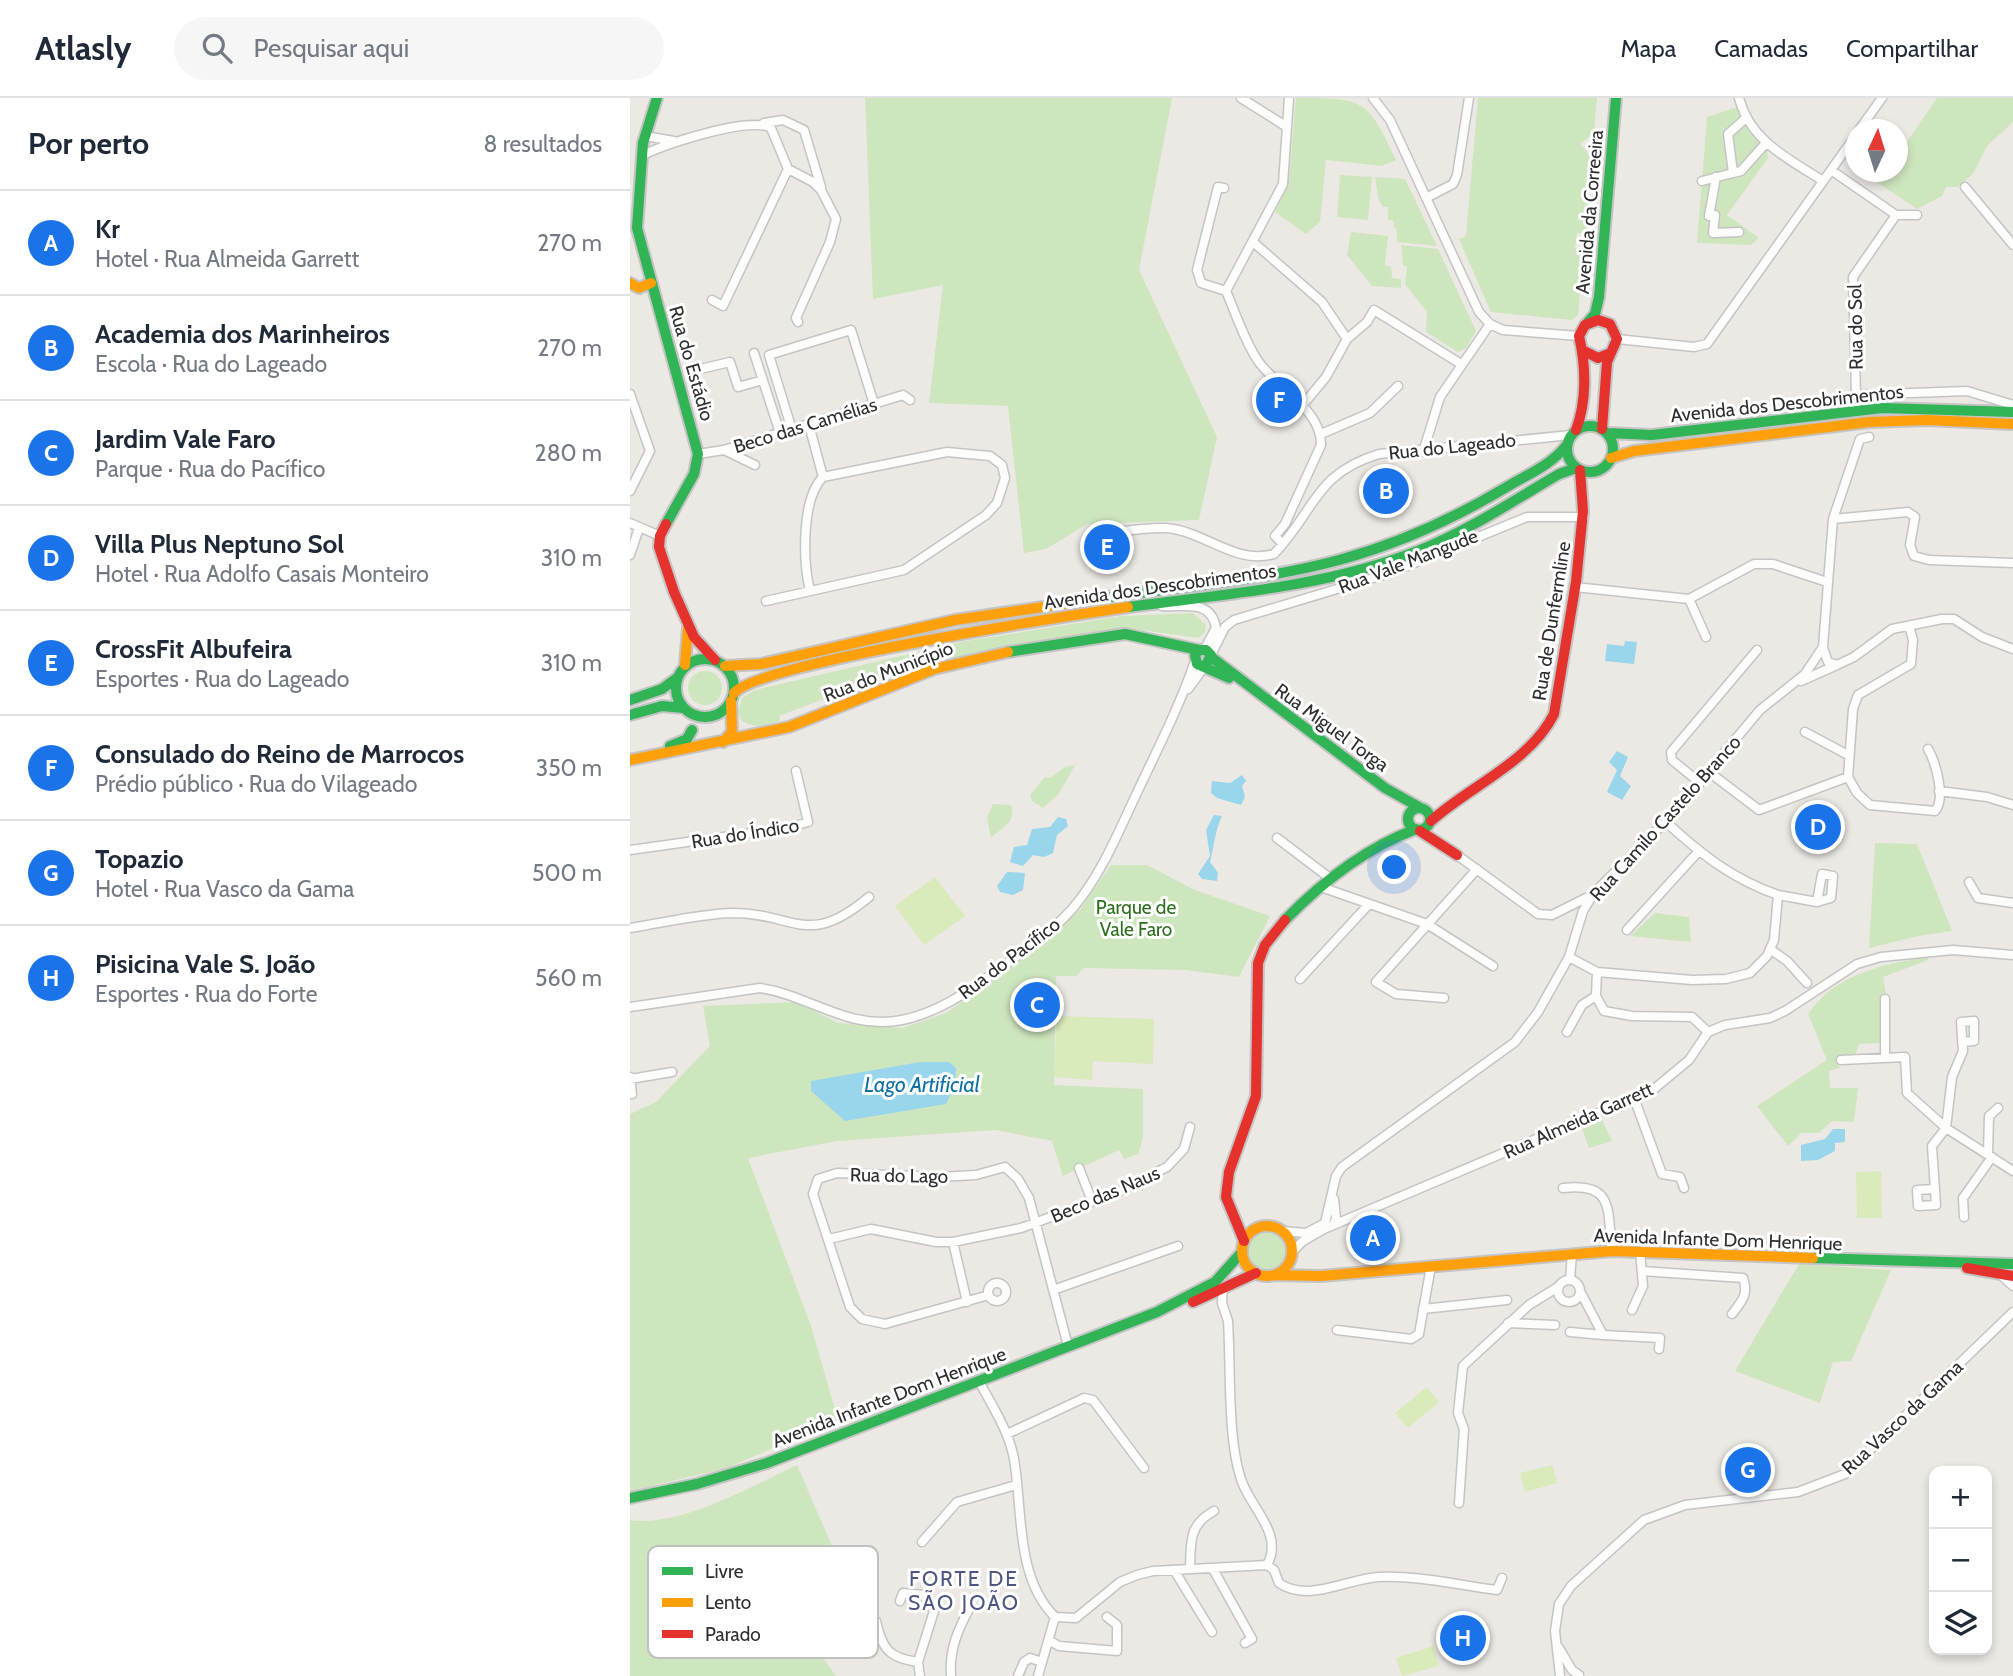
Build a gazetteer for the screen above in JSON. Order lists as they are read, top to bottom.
{
  "streets": {
    "street": [
      "Avenida da Correeira",
      "Rua do Sol",
      "Rua do Estádio",
      "Avenida dos Descobrimentos",
      "Beco das Camélias",
      "Rua do Lageado",
      "Rua Vale Mangude",
      "Rua de Dunfermline",
      "Rua do Município",
      "Rua Miguel Torga",
      "Rua Camilo Castelo Branco",
      "Rua do Índico",
      "Rua do Pacífico",
      "Rua Almeida Garrett",
      "Rua do Lago",
      "Beco das Naus",
      "Avenida Infante Dom Henrique",
      "Rua Vasco da Gama"
    ]
  },
  "crossings": [
    ["Rua do Sol", "Avenida dos Descobrimentos"],
    ["Rua do Estádio", "Beco das Camélias"],
    ["Avenida dos Descobrimentos", "Rua do Lageado"],
    ["Avenida dos Descobrimentos", "Rua de Dunfermline"],
    ["Rua do Lageado", "Rua de Dunfermline"],
    ["Rua Vale Mangude", "Rua de Dunfermline"],
    ["Rua Vale Mangude", "Rua do Município"],
    ["Rua Vale Mangude", "Rua Miguel Torga"],
    ["Rua Vale Mangude", "Rua do Pacífico"],
    ["Rua de Dunfermline", "Rua Miguel Torga"],
    ["Rua do Município", "Rua Miguel Torga"],
    ["Rua do Município", "Rua do Pacífico"],
    ["Rua Miguel Torga", "Rua do Pacífico"],
    ["Rua Camilo Castelo Branco", "Rua Almeida Garrett"],
    ["Rua Almeida Garrett", "Avenida Infante Dom Henrique"],
    ["Rua do Lago", "Beco das Naus"],
    ["Rua do Lago", "Avenida Infante Dom Henrique"]
  ],
  "districts": ["FORTE DE SÃO JOÃO"],
  "water": ["Lago Artificial"],
  "parks": ["Parque de Vale Faro"],
  "legend": ["Livre", "Lento", "Parado"],
  "north": "top",
  "page": {
    "header": "Atlasly",
    "search": "Pesquisar aqui",
    "nav": ["Mapa", "Camadas", "Compartilhar"],
    "heading": ["Por perto", "8 resultados"],
    "list": [
      {
        "mark": "A",
        "name": "Kr",
        "note": "Hotel · Rua Almeida Garrett",
        "value": "270 m"
      },
      {
        "mark": "B",
        "name": "Academia dos Marinheiros",
        "note": "Escola · Rua do Lageado",
        "value": "270 m"
      },
      {
        "mark": "C",
        "name": "Jardim Vale Faro",
        "note": "Parque · Rua do Pacífico",
        "value": "280 m"
      },
      {
        "mark": "D",
        "name": "Villa Plus Neptuno Sol",
        "note": "Hotel · Rua Adolfo Casais Monteiro",
        "value": "310 m"
      },
      {
        "mark": "E",
        "name": "CrossFit Albufeira",
        "note": "Esportes · Rua do Lageado",
        "value": "310 m"
      },
      {
        "mark": "F",
        "name": "Consulado do Reino de Marrocos",
        "note": "Prédio público · Rua do Vilageado",
        "value": "350 m"
      },
      {
        "mark": "G",
        "name": "Topazio",
        "note": "Hotel · Rua Vasco da Gama",
        "value": "500 m"
      },
      {
        "mark": "H",
        "name": "Pisicina Vale S. João",
        "note": "Esportes · Rua do Forte",
        "value": "560 m"
      }
    ],
    "pins": [
      "F",
      "B",
      "E",
      "D",
      "C",
      "A",
      "G",
      "H"
    ],
    "map_buttons": ["+", "−"]
  }
}
